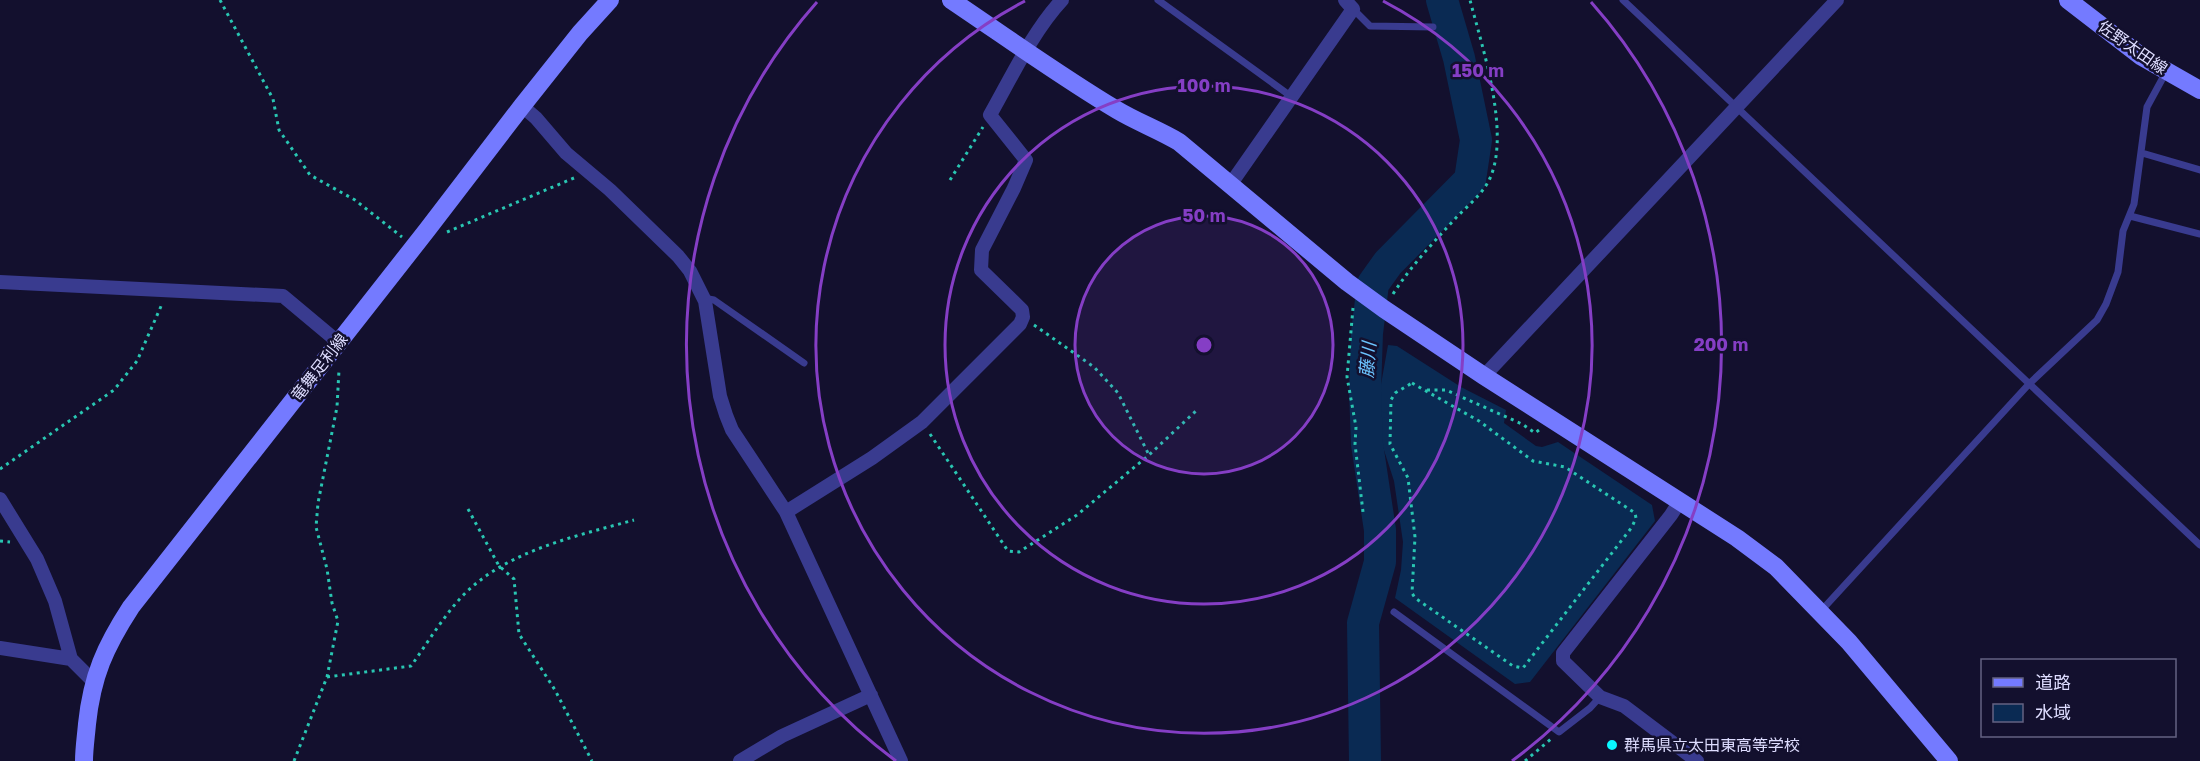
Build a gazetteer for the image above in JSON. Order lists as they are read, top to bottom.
{
  "streets": {
    "street": ["佐野太田線", "竜舞足利線"]
  },
  "water": ["藤川"],
  "places": ["群馬県立太田東高等学校"],
  "legend": ["道路", "水域"],
  "rings": [
    "150 m",
    "100 m",
    "50 m",
    "200 m"
  ]
}
